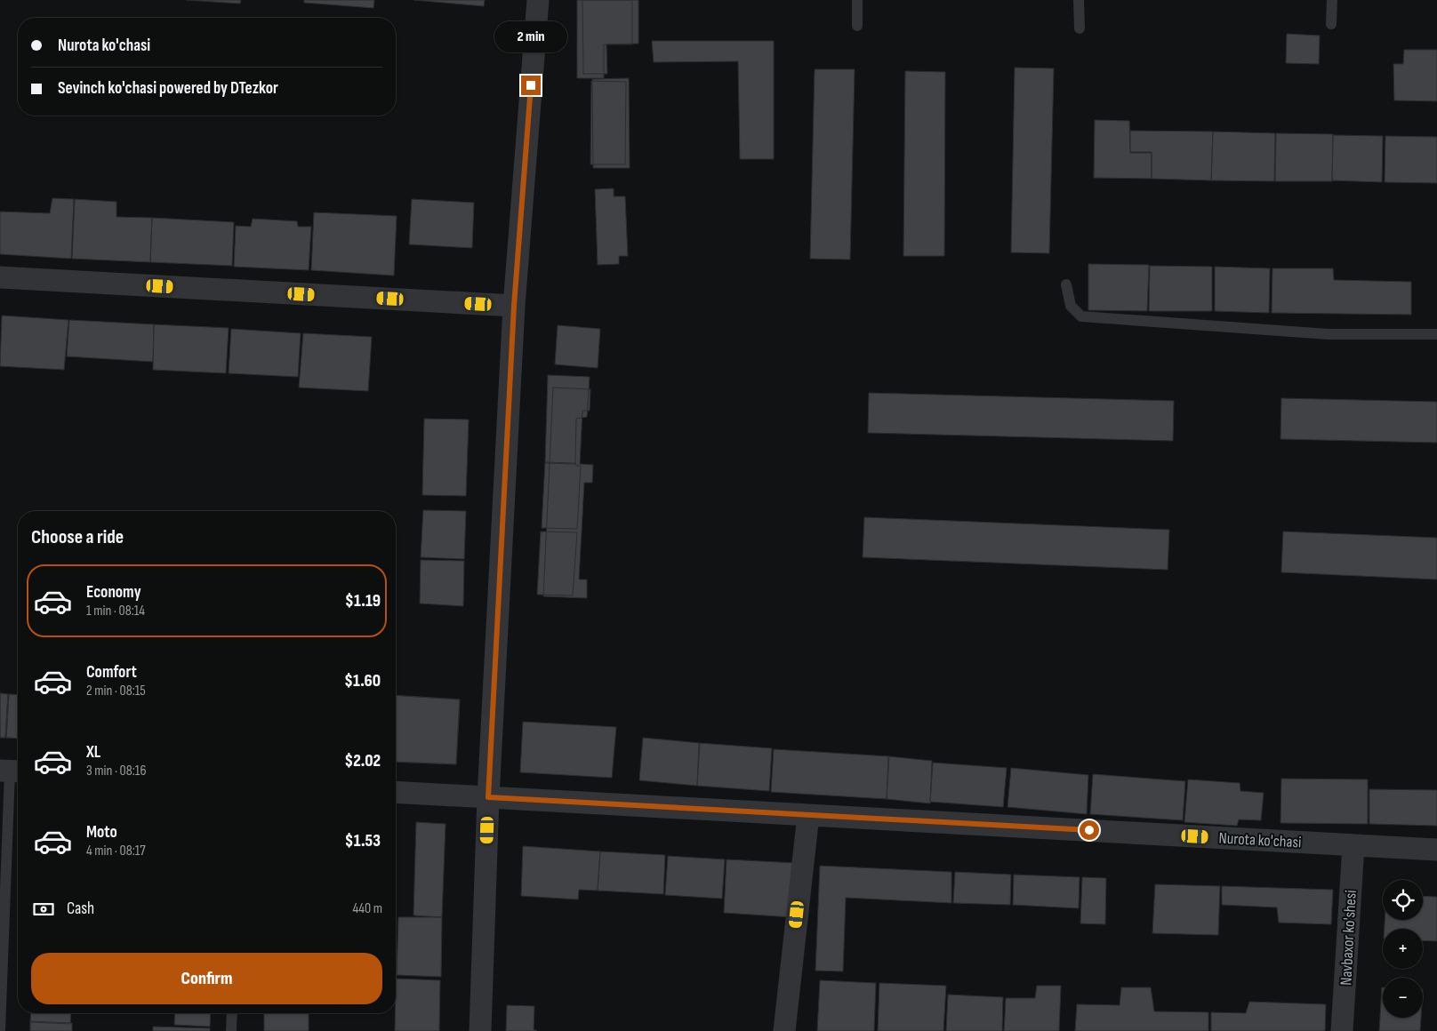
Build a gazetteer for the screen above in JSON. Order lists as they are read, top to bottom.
{
  "streets": {
    "street": ["Nurota ko'chasi", "Navbaxor ko'shesi"]
  },
  "crossings": [
    ["Nurota ko'chasi", "Navbaxor ko'shesi"]
  ],
  "page": {
    "banner": ["Nurota ko'chasi", "Sevinch ko'chasi powered by DTezkor"],
    "bubble": "2 min",
    "heading": "Choose a ride",
    "list": [
      {
        "name": "Economy",
        "note": "1 min · 08:14",
        "value": "$1.19"
      },
      {
        "name": "Comfort",
        "note": "2 min · 08:15",
        "value": "$1.60"
      },
      {
        "name": "XL",
        "note": "3 min · 08:16",
        "value": "$2.02"
      },
      {
        "name": "Moto",
        "note": "4 min · 08:17",
        "value": "$1.53"
      }
    ],
    "map_buttons": ["+", "−"],
    "pay": ["Cash", "440 m"],
    "buttons": "Confirm"
  }
}
